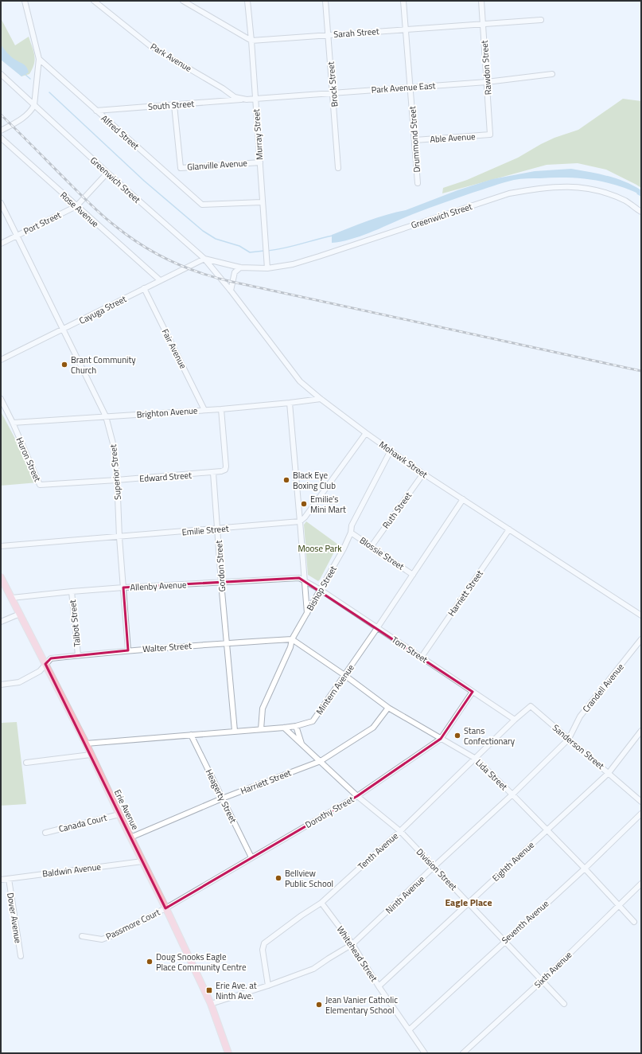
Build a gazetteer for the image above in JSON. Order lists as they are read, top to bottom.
{
  "streets": {
    "main road": ["Erie Avenue"],
    "street": [
      "Sarah Street",
      "Park Avenue",
      "Rawdon Street",
      "Brock Street",
      "Park Avenue East",
      "South Street",
      "Alfred Street",
      "Murray Street",
      "Able Avenue",
      "Drummond Street",
      "Glanville Avenue",
      "Greenwich Street",
      "Rose Avenue",
      "Port Street",
      "Cayuga Street",
      "Fair Avenue",
      "Brighton Avenue",
      "Huron Street",
      "Mohawk Street",
      "Superior Street",
      "Edward Street",
      "Ruth Street",
      "Emilie Street",
      "Blossie Street",
      "Gordon Street",
      "Allenby Avenue",
      "Bishop Street",
      "Harriett Street",
      "Talbot Street",
      "Walter Street",
      "Tom Street",
      "Crandell Avenue",
      "Mintern Avenue",
      "Sanderson Street",
      "Lida Street",
      "Heagerty Street",
      "Dorothy Street",
      "Canada Court",
      "Tenth Avenue",
      "Eighth Avenue",
      "Division Street",
      "Baldwin Avenue",
      "Ninth Avenue",
      "Dover Avenue",
      "Seventh Avenue",
      "Passmore Court",
      "Whitehead Street",
      "Sixth Avenue"
    ]
  },
  "crossings": [
    ["Sarah Street", "Rawdon Street"],
    ["Sarah Street", "Brock Street"],
    ["Sarah Street", "Murray Street"],
    ["Sarah Street", "Drummond Street"],
    ["Park Avenue", "Park Avenue East"],
    ["Park Avenue", "South Street"],
    ["Park Avenue", "Murray Street"],
    ["Rawdon Street", "Park Avenue East"],
    ["Rawdon Street", "Able Avenue"],
    ["Brock Street", "Park Avenue East"],
    ["Park Avenue East", "Murray Street"],
    ["Park Avenue East", "Drummond Street"],
    ["South Street", "Alfred Street"],
    ["South Street", "Glanville Avenue"],
    ["Alfred Street", "Murray Street"],
    ["Murray Street", "Glanville Avenue"],
    ["Murray Street", "Greenwich Street"],
    ["Able Avenue", "Drummond Street"],
    ["Greenwich Street", "Port Street"],
    ["Greenwich Street", "Cayuga Street"],
    ["Greenwich Street", "Mohawk Street"],
    ["Rose Avenue", "Port Street"],
    ["Rose Avenue", "Cayuga Street"],
    ["Port Street", "Superior Street"],
    ["Cayuga Street", "Fair Avenue"],
    ["Cayuga Street", "Mohawk Street"],
    ["Cayuga Street", "Superior Street"],
    ["Fair Avenue", "Brighton Avenue"],
    ["Brighton Avenue", "Huron Street"],
    ["Brighton Avenue", "Mohawk Street"],
    ["Brighton Avenue", "Superior Street"],
    ["Huron Street", "Superior Street"],
    ["Huron Street", "Edward Street"],
    ["Mohawk Street", "Ruth Street"],
    ["Mohawk Street", "Bishop Street"],
    ["Mohawk Street", "Harriett Street"],
    ["Mohawk Street", "Mintern Avenue"],
    ["Superior Street", "Edward Street"],
    ["Superior Street", "Emilie Street"],
    ["Superior Street", "Allenby Avenue"],
    ["Superior Street", "Walter Street"],
    ["Edward Street", "Gordon Street"],
    ["Ruth Street", "Blossie Street"],
    ["Emilie Street", "Gordon Street"],
    ["Blossie Street", "Bishop Street"],
    ["Blossie Street", "Mintern Avenue"],
    ["Gordon Street", "Allenby Avenue"],
    ["Gordon Street", "Walter Street"],
    ["Gordon Street", "Mintern Avenue"],
    ["Allenby Avenue", "Talbot Street"],
    ["Allenby Avenue", "Tom Street"],
    ["Allenby Avenue", "Erie Avenue"],
    ["Bishop Street", "Walter Street"],
    ["Bishop Street", "Tom Street"],
    ["Bishop Street", "Mintern Avenue"],
    ["Bishop Street", "Lida Street"],
    ["Harriett Street", "Tom Street"],
    ["Harriett Street", "Lida Street"],
    ["Harriett Street", "Heagerty Street"],
    ["Harriett Street", "Erie Avenue"],
    ["Harriett Street", "Division Street"],
    ["Talbot Street", "Walter Street"],
    ["Walter Street", "Lida Street"],
    ["Walter Street", "Erie Avenue"],
    ["Tom Street", "Mintern Avenue"],
    ["Tom Street", "Sanderson Street"],
    ["Tom Street", "Dorothy Street"],
    ["Tom Street", "Tenth Avenue"],
    ["Crandell Avenue", "Sanderson Street"],
    ["Crandell Avenue", "Ninth Avenue"],
    ["Mintern Avenue", "Lida Street"],
    ["Mintern Avenue", "Heagerty Street"],
    ["Mintern Avenue", "Erie Avenue"],
    ["Mintern Avenue", "Division Street"],
    ["Sanderson Street", "Tenth Avenue"],
    ["Sanderson Street", "Eighth Avenue"],
    ["Sanderson Street", "Ninth Avenue"],
    ["Lida Street", "Dorothy Street"],
    ["Lida Street", "Tenth Avenue"],
    ["Lida Street", "Eighth Avenue"],
    ["Lida Street", "Ninth Avenue"],
    ["Lida Street", "Seventh Avenue"],
    ["Lida Street", "Sixth Avenue"],
    ["Heagerty Street", "Dorothy Street"],
    ["Erie Avenue", "Dorothy Street"],
    ["Erie Avenue", "Canada Court"],
    ["Erie Avenue", "Baldwin Avenue"],
    ["Erie Avenue", "Ninth Avenue"],
    ["Erie Avenue", "Passmore Court"],
    ["Dorothy Street", "Division Street"],
    ["Dorothy Street", "Passmore Court"],
    ["Tenth Avenue", "Division Street"],
    ["Tenth Avenue", "Ninth Avenue"],
    ["Tenth Avenue", "Whitehead Street"],
    ["Eighth Avenue", "Division Street"],
    ["Eighth Avenue", "Whitehead Street"],
    ["Division Street", "Ninth Avenue"],
    ["Division Street", "Seventh Avenue"],
    ["Division Street", "Sixth Avenue"],
    ["Baldwin Avenue", "Dover Avenue"],
    ["Ninth Avenue", "Whitehead Street"],
    ["Seventh Avenue", "Whitehead Street"]
  ],
  "districts": ["Eagle Place"],
  "parks": ["Moose Park"],
  "places": {
    "other": [
      "Brant Community Church",
      "Black Eye Boxing Club",
      "Emilie's Mini Mart",
      "Stans Confectionary",
      "Bellview Public School",
      "Doug Snooks Eagle Place Community Centre",
      "Jean Vanier Catholic Elementary School"
    ],
    "transit": ["Erie Ave. at Ninth Ave."]
  }
}
